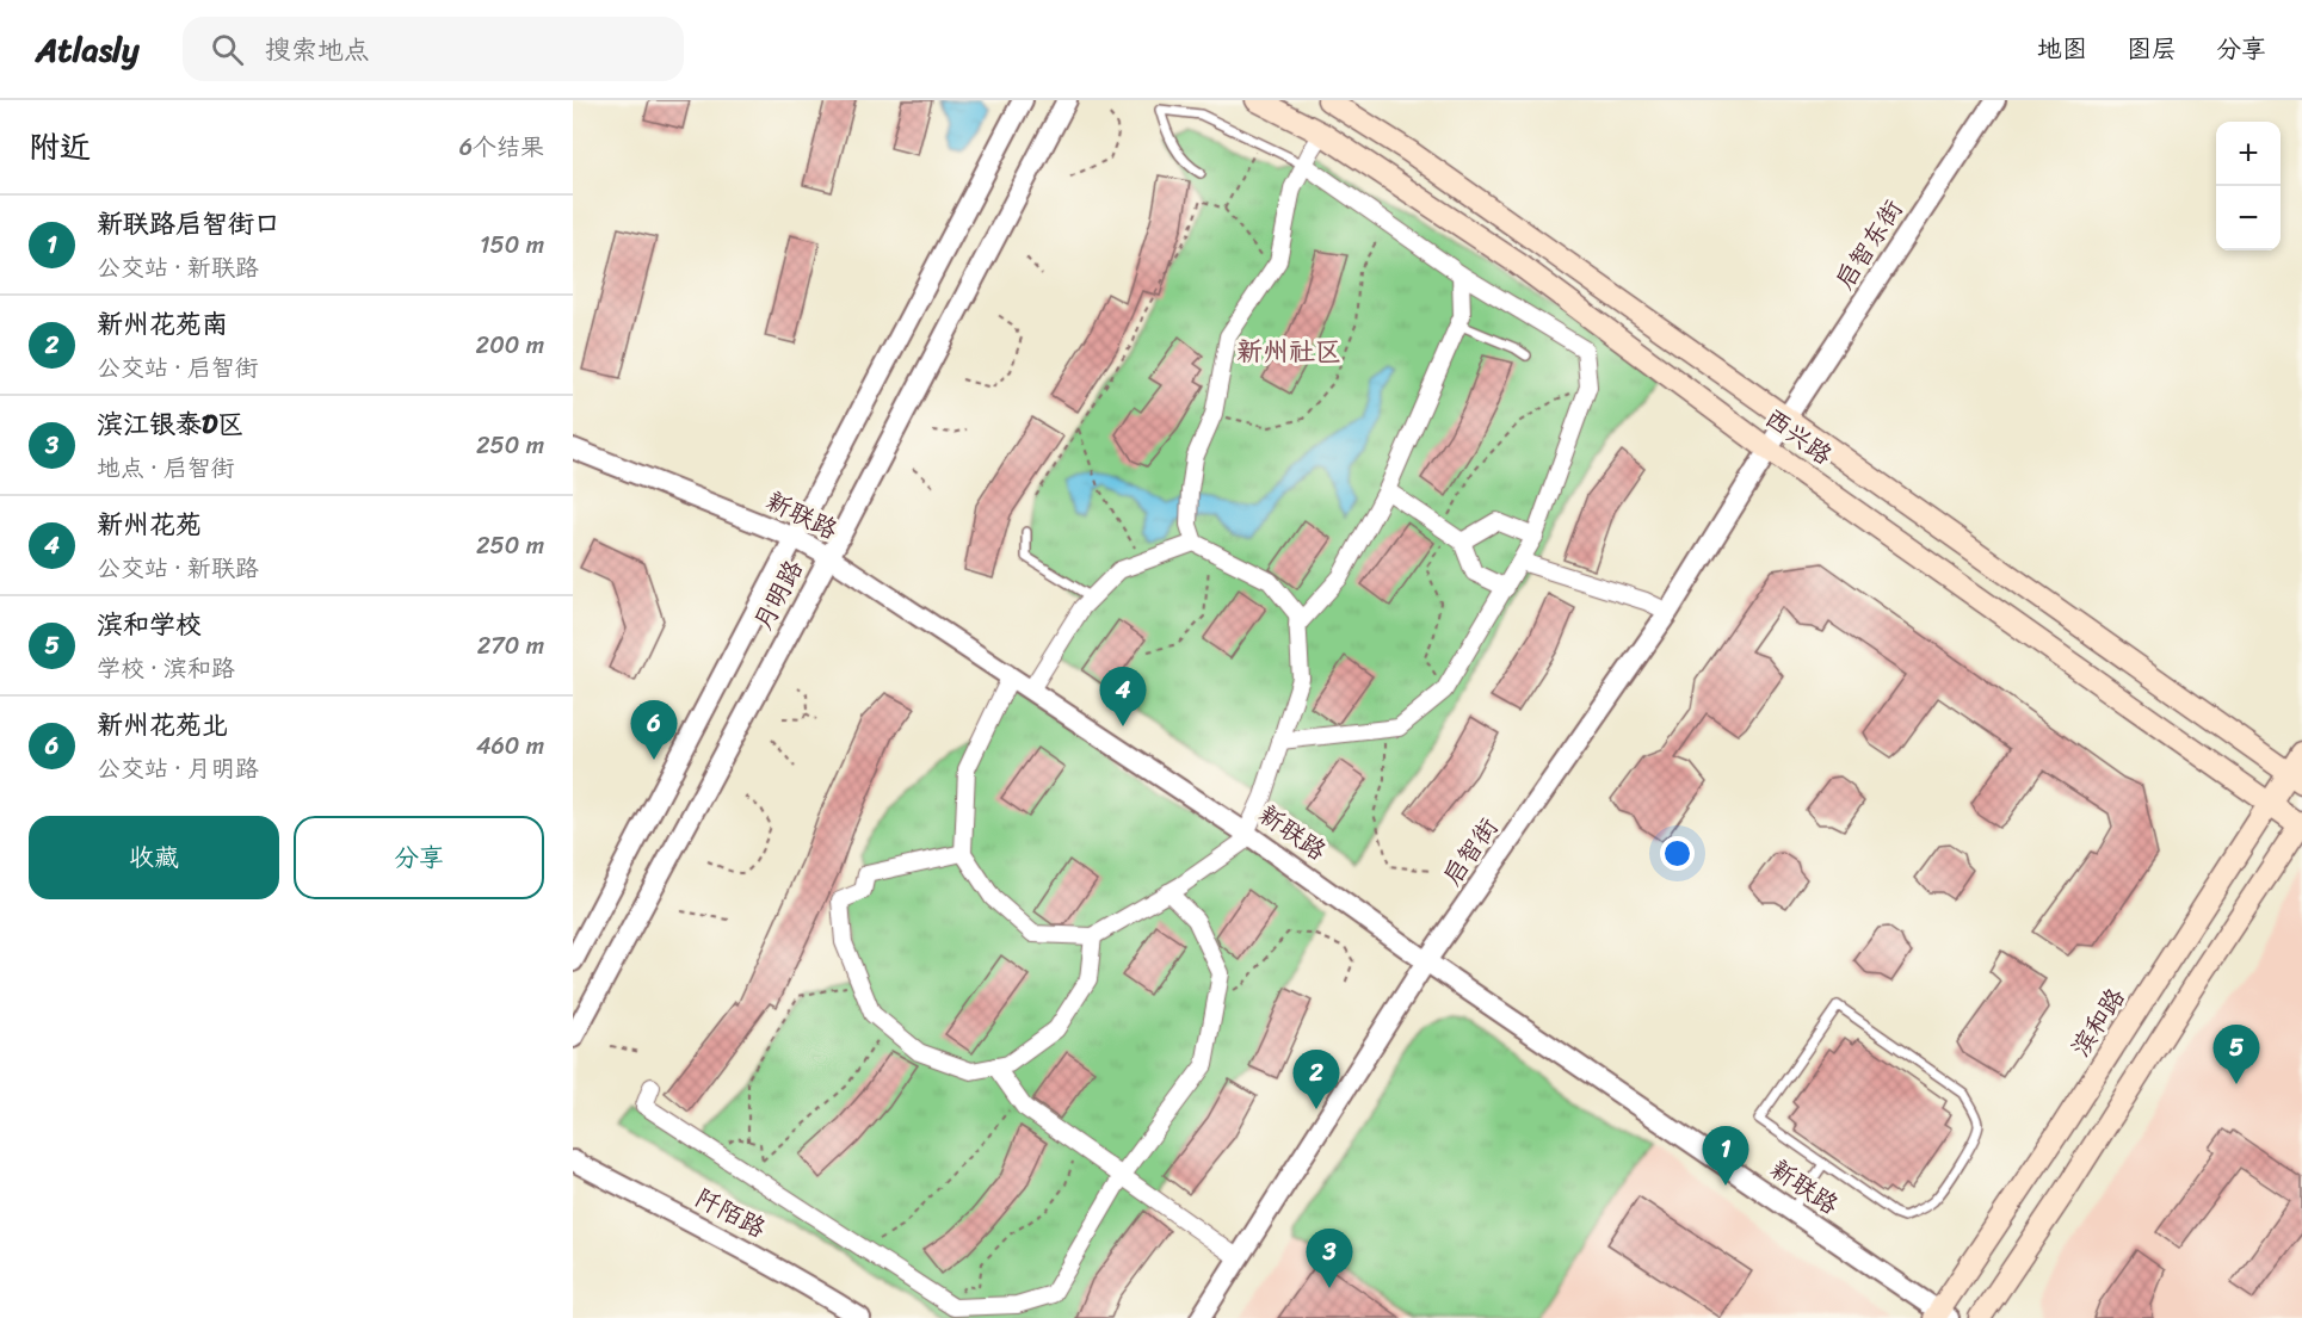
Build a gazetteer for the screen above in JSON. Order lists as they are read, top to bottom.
{
  "streets": {
    "main road": ["西兴路", "滨和路"],
    "street": [
      "启智东街",
      "新联路",
      "月明路",
      "启智街",
      "阡陌路"
    ]
  },
  "crossings": [
    ["启智东街", "西兴路"],
    ["启智东街", "启智街"],
    ["西兴路", "启智街"],
    ["西兴路", "滨和路"],
    ["新联路", "月明路"],
    ["新联路", "启智街"],
    ["新联路", "滨和路"]
  ],
  "districts": ["新州社区"],
  "page": {
    "header": "Atlasly",
    "search": "搜索地点",
    "nav": ["地图", "图层", "分享"],
    "heading": ["附近", "6个结果"],
    "map_buttons": ["+", "−"],
    "list": [
      {
        "mark": "1",
        "name": "新联路启智街口",
        "note": "公交站 · 新联路",
        "value": "150 m"
      },
      {
        "mark": "2",
        "name": "新州花苑南",
        "note": "公交站 · 启智街",
        "value": "200 m"
      },
      {
        "mark": "3",
        "name": "滨江银泰D区",
        "note": "地点 · 启智街",
        "value": "250 m"
      },
      {
        "mark": "4",
        "name": "新州花苑",
        "note": "公交站 · 新联路",
        "value": "250 m"
      },
      {
        "mark": "5",
        "name": "滨和学校",
        "note": "学校 · 滨和路",
        "value": "270 m"
      },
      {
        "mark": "6",
        "name": "新州花苑北",
        "note": "公交站 · 月明路",
        "value": "460 m"
      }
    ],
    "pins": [
      "4",
      "6",
      "5",
      "2",
      "1",
      "3"
    ],
    "buttons": ["收藏", "分享"]
  }
}
